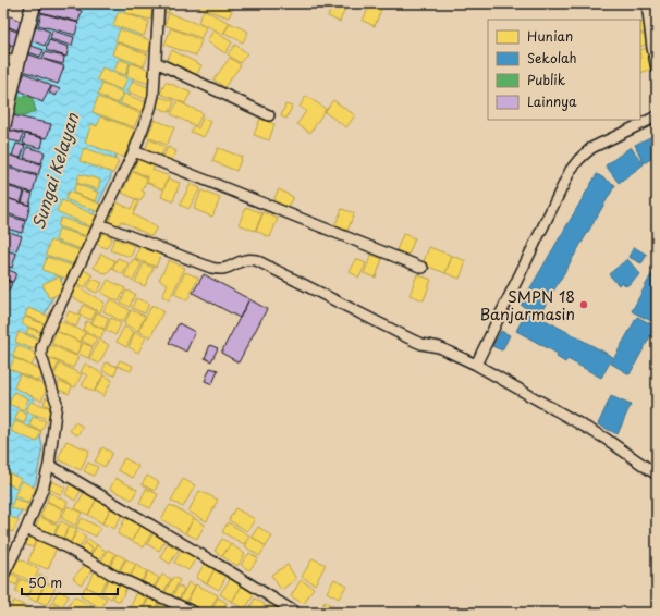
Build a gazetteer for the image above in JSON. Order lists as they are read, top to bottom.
{
  "water": ["Sungai Kelayan"],
  "places": ["SMPN 18 Banjarmasin"],
  "legend": [
    "Hunian",
    "Sekolah",
    "Publik",
    "Lainnya"
  ],
  "scale_bar": "50 m"
}
